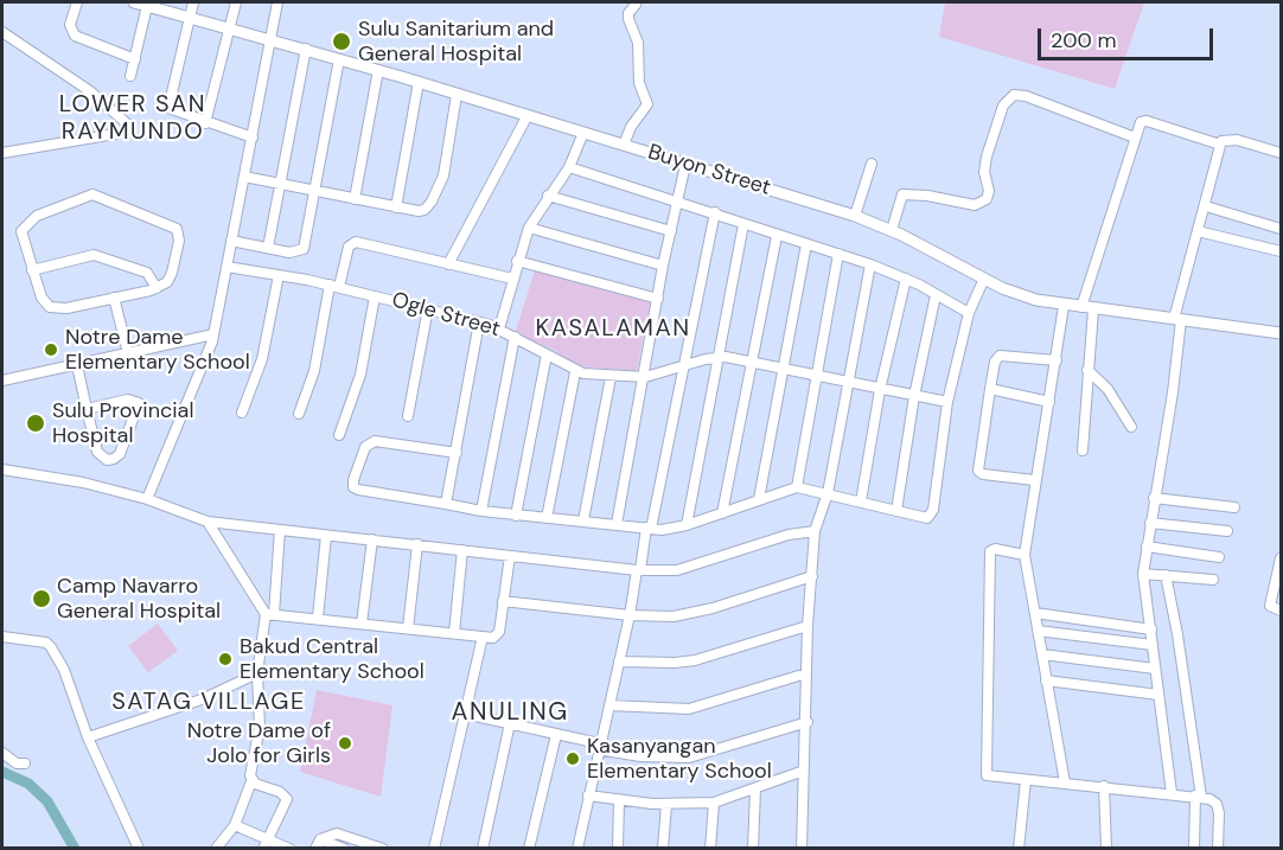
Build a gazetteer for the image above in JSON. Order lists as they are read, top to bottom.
{
  "streets": {
    "main road": ["Buyon Street"],
    "street": ["Ogle Street"]
  },
  "districts": [
    "LOWER SAN RAYMUNDO",
    "KASALAMAN",
    "SATAG VILLAGE",
    "ANULING"
  ],
  "places": [
    "Sulu Sanitarium and General Hospital",
    "Notre Dame Elementary School",
    "Sulu Provincial Hospital",
    "Camp Navarro General Hospital",
    "Bakud Central Elementary School",
    "Notre Dame of Jolo for Girls",
    "Kasanyangan Elementary School"
  ],
  "scale_bar": "200 m"
}
